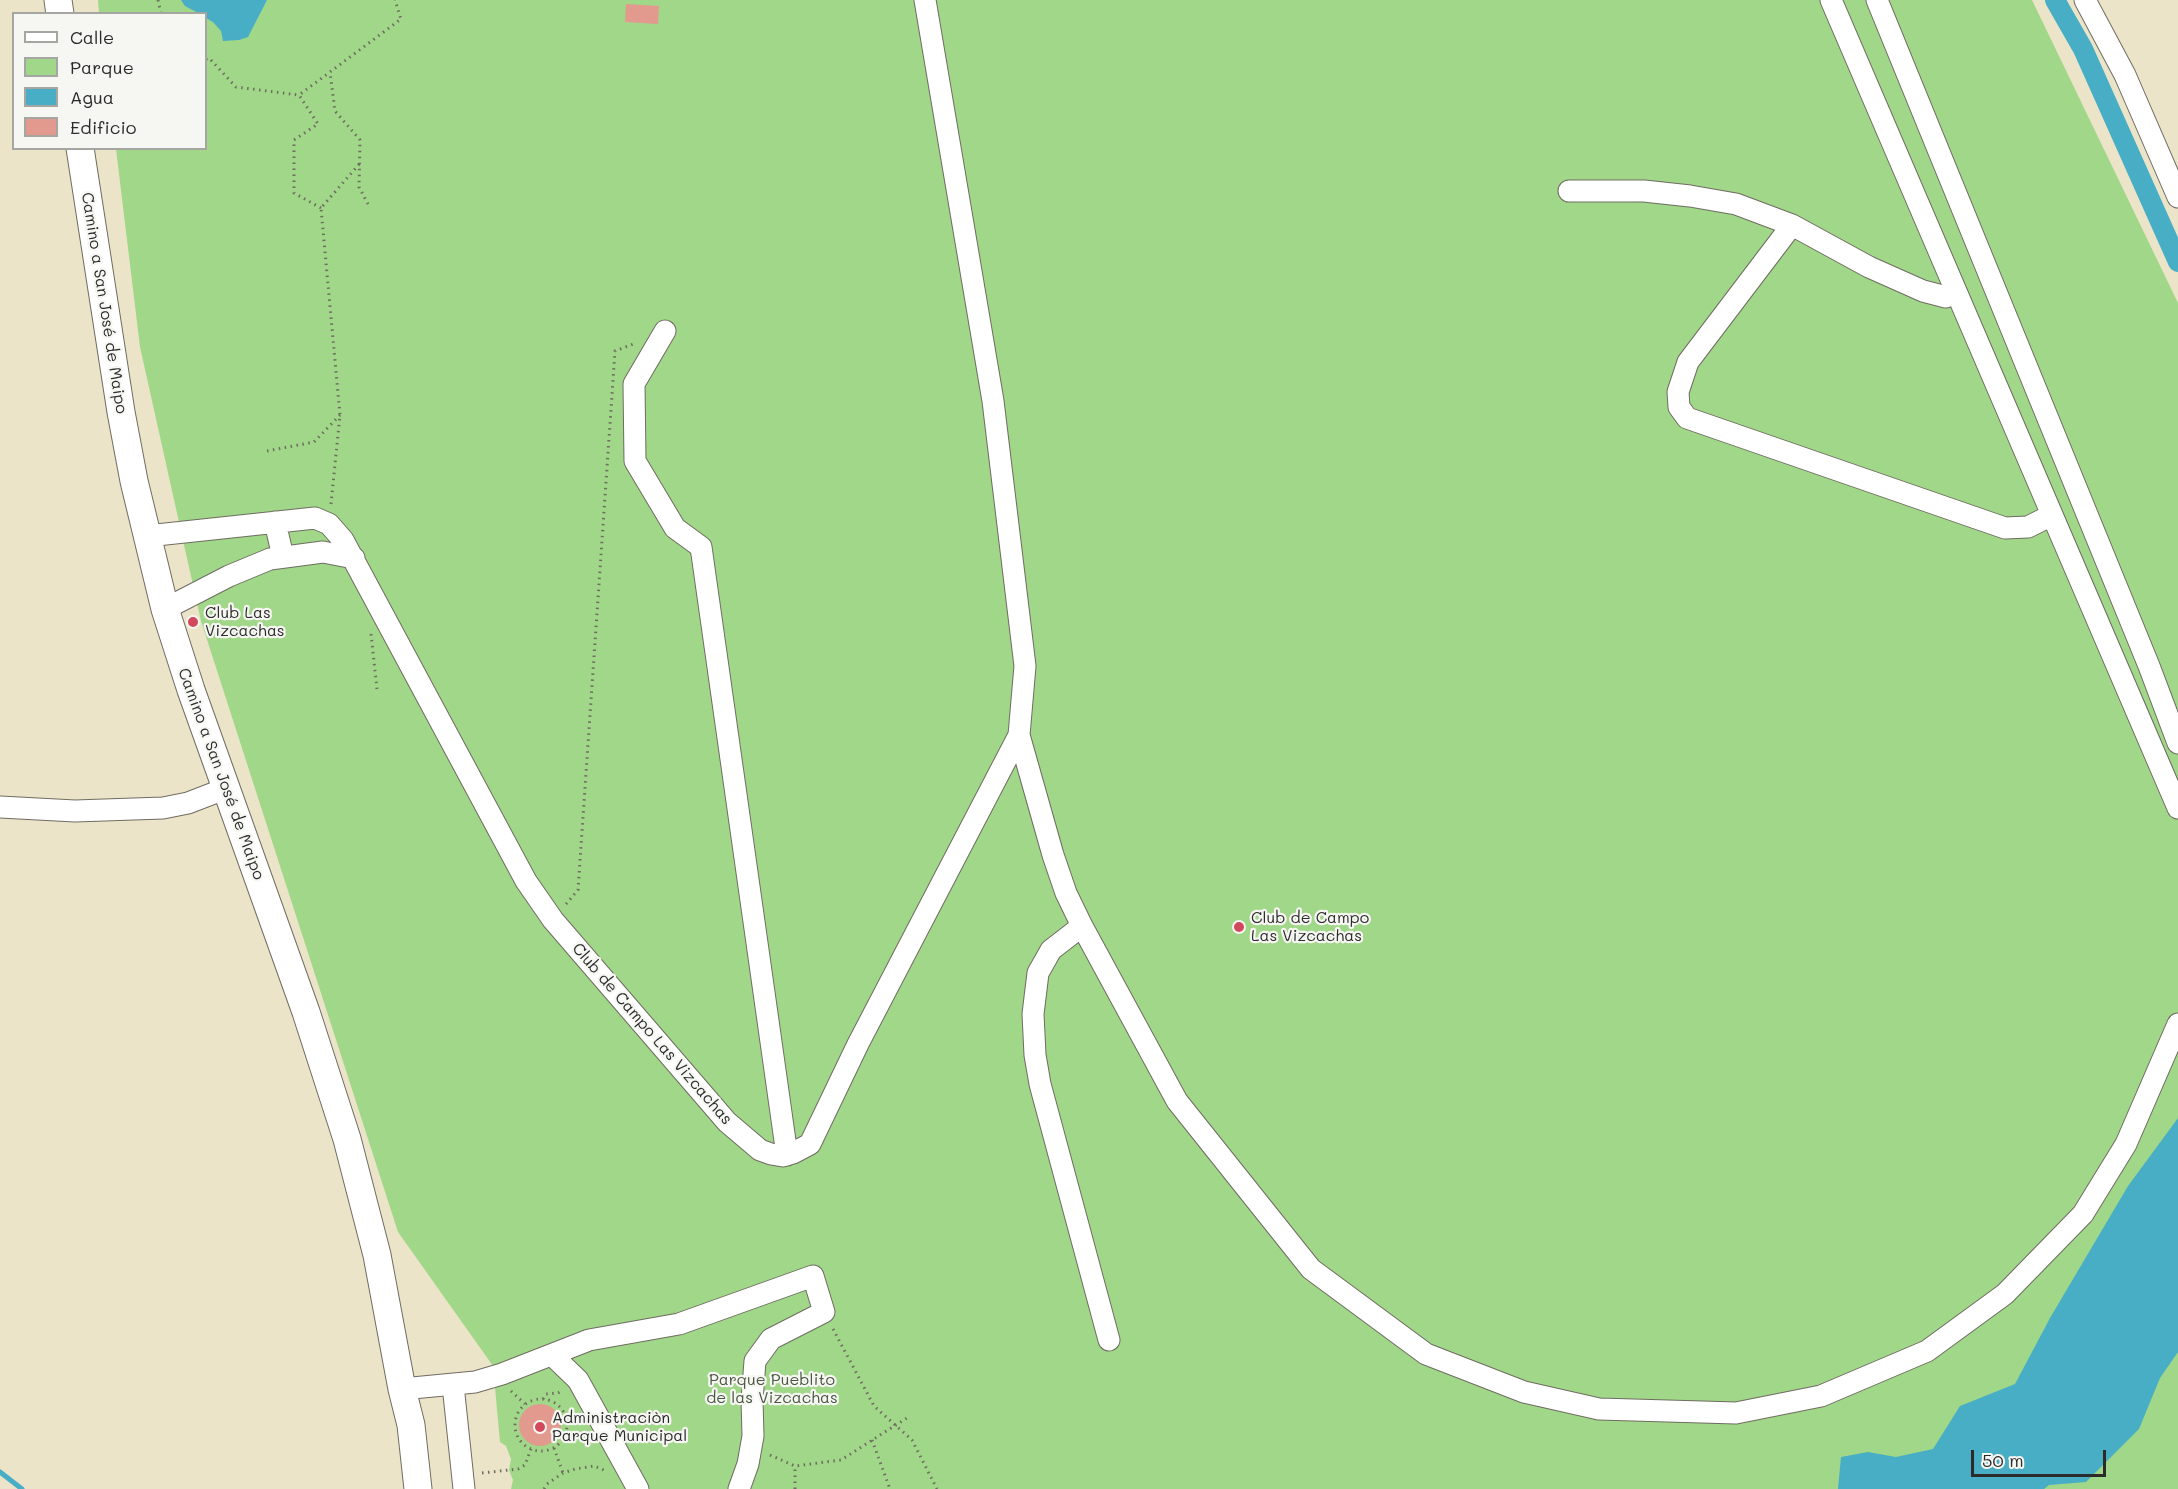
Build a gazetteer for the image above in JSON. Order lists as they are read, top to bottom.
{
  "streets": {
    "main road": ["Camino a San José de Maipo"],
    "lane": ["Club de Campo Las Vizcachas"]
  },
  "parks": ["Parque Pueblito de las Vizcachas"],
  "places": ["Club Las Vizcachas", "Club de Campo Las Vizcachas", "Administraciòn Parque Municipal"],
  "legend": [
    "Calle",
    "Parque",
    "Agua",
    "Edificio"
  ],
  "scale_bar": "50 m"
}
